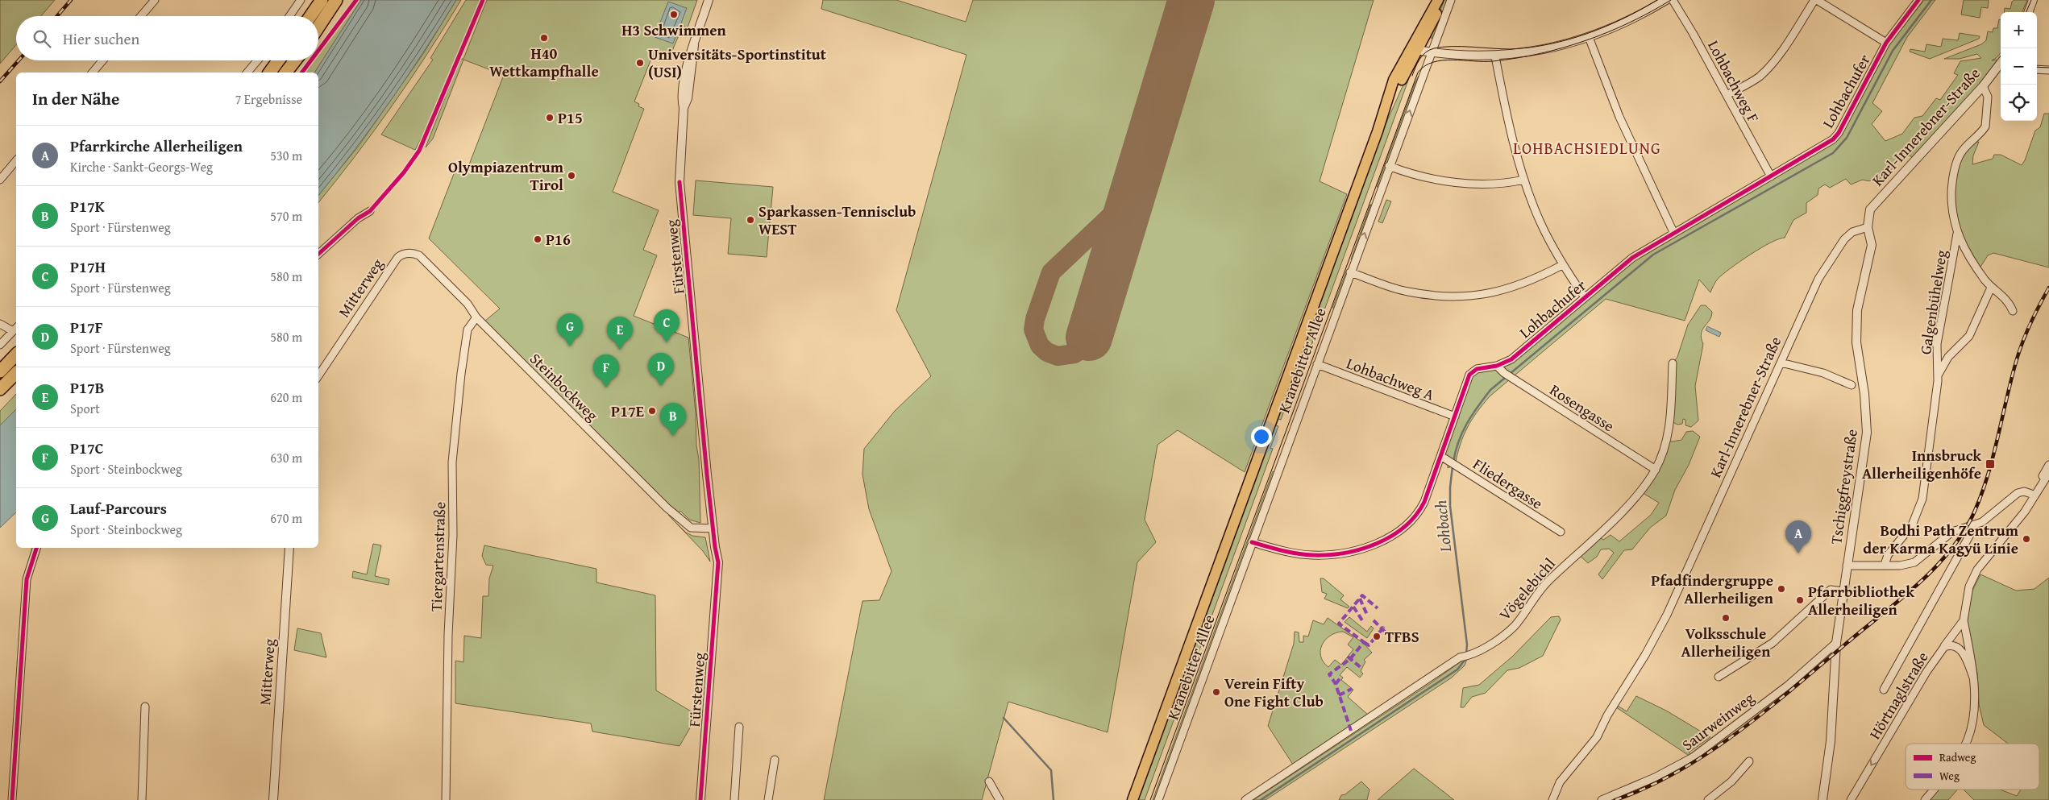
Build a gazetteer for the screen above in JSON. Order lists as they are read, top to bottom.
{
  "streets": {
    "main road": ["Kranebitter Allee"],
    "street": [
      "Lohbachweg F",
      "Lohbachufer",
      "Karl-Innerebner-Straße",
      "Fürstenweg",
      "Mitterweg",
      "Galgenbühelweg",
      "Lohbachweg A",
      "Steinbockweg",
      "Rosengasse",
      "Fliedergasse",
      "Tschiggfreystraße",
      "Tiergartenstraße",
      "Vögelebichl",
      "Hörtnaglstraße",
      "Saurweinweg"
    ]
  },
  "crossings": [
    ["Lohbachweg F", "Lohbachufer"],
    ["Lohbachufer", "Kranebitter Allee"],
    ["Lohbachufer", "Lohbachweg A"],
    ["Lohbachufer", "Rosengasse"],
    ["Lohbachufer", "Fliedergasse"],
    ["Karl-Innerebner-Straße", "Tschiggfreystraße"],
    ["Fürstenweg", "Steinbockweg"],
    ["Mitterweg", "Steinbockweg"],
    ["Kranebitter Allee", "Lohbachweg A"],
    ["Steinbockweg", "Tiergartenstraße"],
    ["Rosengasse", "Vögelebichl"],
    ["Tschiggfreystraße", "Saurweinweg"]
  ],
  "districts": ["LOHBACHSIEDLUNG"],
  "water": ["Lohbach"],
  "places": {
    "other": [
      "H3 Schwimmen",
      "H40 Wettkampfhalle",
      "Universitäts-Sportinstitut (USI)",
      "P15",
      "Olympiazentrum Tirol",
      "Sparkassen-Tennisclub WEST",
      "P16",
      "P17E",
      "Bodhi Path Zentrum der Karma Kagyü Linie",
      "Pfadfindergruppe Allerheiligen",
      "Pfarrbibliothek Allerheiligen",
      "Volksschule Allerheiligen",
      "TFBS",
      "Verein Fifty One Fight Club"
    ],
    "transit": ["Innsbruck Allerheiligenhöfe"]
  },
  "legend": ["Radweg", "Weg"],
  "page": {
    "map_buttons": ["+", "−"],
    "search": "Hier suchen",
    "heading": ["In der Nähe", "7 Ergebnisse"],
    "list": [
      {
        "mark": "A",
        "name": "Pfarrkirche Allerheiligen",
        "note": "Kirche · Sankt-Georgs-Weg",
        "value": "530 m"
      },
      {
        "mark": "B",
        "name": "P17K",
        "note": "Sport · Fürstenweg",
        "value": "570 m"
      },
      {
        "mark": "C",
        "name": "P17H",
        "note": "Sport · Fürstenweg",
        "value": "580 m"
      },
      {
        "mark": "D",
        "name": "P17F",
        "note": "Sport · Fürstenweg",
        "value": "580 m"
      },
      {
        "mark": "E",
        "name": "P17B",
        "note": "Sport",
        "value": "620 m"
      },
      {
        "mark": "F",
        "name": "P17C",
        "note": "Sport · Steinbockweg",
        "value": "630 m"
      },
      {
        "mark": "G",
        "name": "Lauf-Parcours",
        "note": "Sport · Steinbockweg",
        "value": "670 m"
      }
    ],
    "pins": [
      "C",
      "G",
      "E",
      "D",
      "F",
      "B",
      "A"
    ]
  }
}
